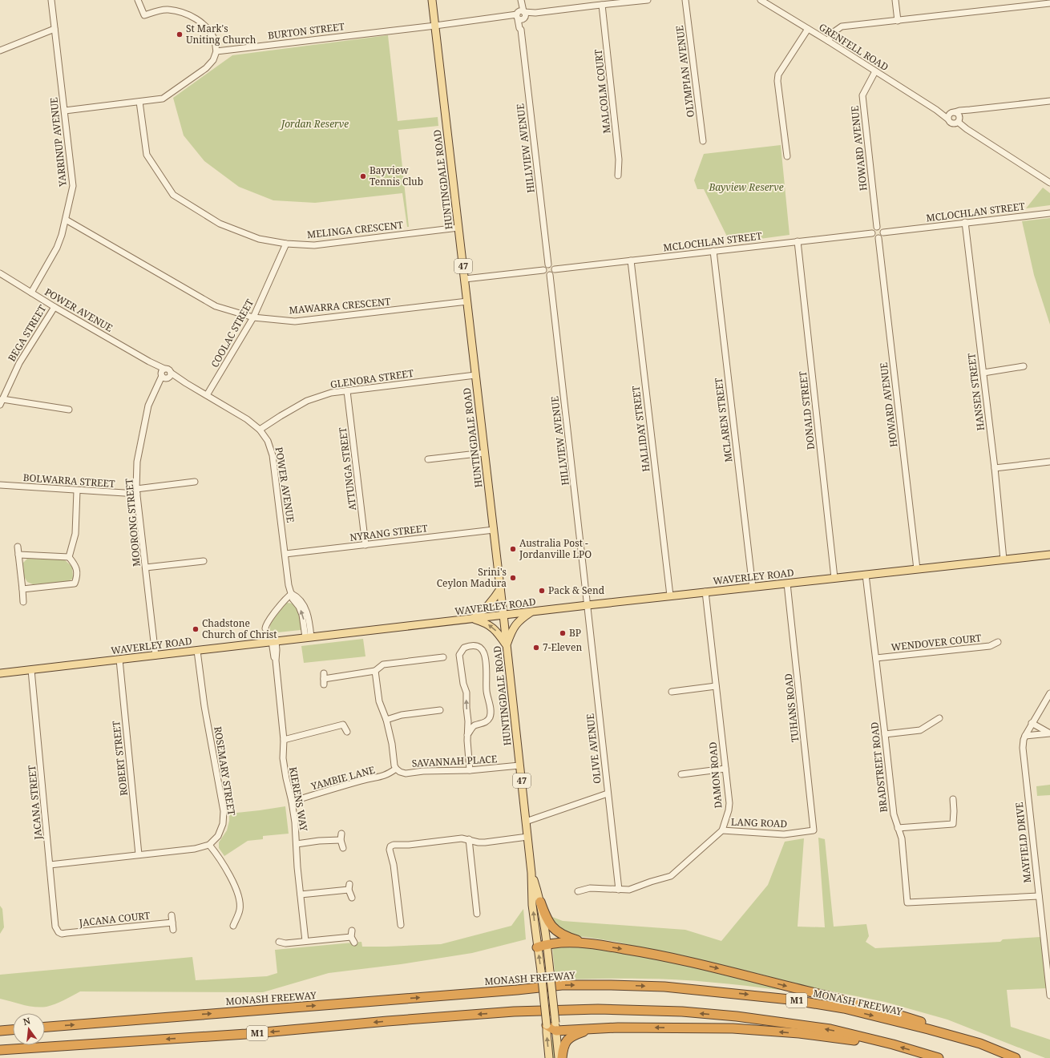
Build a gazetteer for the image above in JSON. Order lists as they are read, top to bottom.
{
  "streets": {
    "highway": ["MONASH FREEWAY", "M1"],
    "main road": ["HUNTINGDALE ROAD", "47", "WAVERLEY ROAD"],
    "street": [
      "BURTON STREET",
      "GRENFELL ROAD",
      "OLYMPIAN AVENUE",
      "MALCOLM COURT",
      "YARRINUP AVENUE",
      "HILLVIEW AVENUE",
      "HOWARD AVENUE",
      "MCLOCHLAN STREET",
      "MELINGA CRESCENT",
      "MAWARRA CRESCENT",
      "POWER AVENUE",
      "BEGA STREET",
      "COOLAC STREET",
      "GLENORA STREET",
      "HANSEN STREET",
      "DONALD STREET",
      "MCLAREN STREET",
      "HALLIDAY STREET",
      "ATTUNGA STREET",
      "BOLWARRA STREET",
      "MOORONG STREET",
      "NYRANG STREET",
      "WENDOVER COURT",
      "TUHANS ROAD",
      "OLIVE AVENUE",
      "ROBERT STREET",
      "SAVANNAH PLACE",
      "BRADSTREET ROAD",
      "ROSEMARY STREET",
      "DAMON ROAD",
      "YAMBIE LANE",
      "KIERENS WAY",
      "JACANA STREET",
      "LANG ROAD",
      "MAYFIELD DRIVE",
      "JACANA COURT"
    ]
  },
  "crossings": [
    ["BURTON STREET", "MALCOLM COURT"],
    ["BURTON STREET", "HILLVIEW AVENUE"],
    ["BURTON STREET", "HUNTINGDALE ROAD"],
    ["GRENFELL ROAD", "HOWARD AVENUE"],
    ["YARRINUP AVENUE", "MAWARRA CRESCENT"],
    ["YARRINUP AVENUE", "POWER AVENUE"],
    ["HILLVIEW AVENUE", "MCLOCHLAN STREET"],
    ["HILLVIEW AVENUE", "WAVERLEY ROAD"],
    ["HILLVIEW AVENUE", "OLIVE AVENUE"],
    ["HOWARD AVENUE", "MCLOCHLAN STREET"],
    ["HOWARD AVENUE", "WAVERLEY ROAD"],
    ["HUNTINGDALE ROAD", "MELINGA CRESCENT"],
    ["HUNTINGDALE ROAD", "MAWARRA CRESCENT"],
    ["HUNTINGDALE ROAD", "GLENORA STREET"],
    ["HUNTINGDALE ROAD", "NYRANG STREET"],
    ["HUNTINGDALE ROAD", "WAVERLEY ROAD"],
    ["HUNTINGDALE ROAD", "SAVANNAH PLACE"],
    ["MCLOCHLAN STREET", "HANSEN STREET"],
    ["MCLOCHLAN STREET", "DONALD STREET"],
    ["MCLOCHLAN STREET", "MCLAREN STREET"],
    ["MCLOCHLAN STREET", "HALLIDAY STREET"],
    ["MELINGA CRESCENT", "COOLAC STREET"],
    ["MAWARRA CRESCENT", "COOLAC STREET"],
    ["POWER AVENUE", "BEGA STREET"],
    ["POWER AVENUE", "COOLAC STREET"],
    ["POWER AVENUE", "GLENORA STREET"],
    ["POWER AVENUE", "MOORONG STREET"],
    ["POWER AVENUE", "NYRANG STREET"],
    ["POWER AVENUE", "WAVERLEY ROAD"],
    ["GLENORA STREET", "ATTUNGA STREET"],
    ["HANSEN STREET", "WAVERLEY ROAD"],
    ["DONALD STREET", "WAVERLEY ROAD"],
    ["MCLAREN STREET", "WAVERLEY ROAD"],
    ["HALLIDAY STREET", "WAVERLEY ROAD"],
    ["ATTUNGA STREET", "NYRANG STREET"],
    ["BOLWARRA STREET", "MOORONG STREET"],
    ["MOORONG STREET", "WAVERLEY ROAD"],
    ["WAVERLEY ROAD", "TUHANS ROAD"],
    ["WAVERLEY ROAD", "OLIVE AVENUE"],
    ["WAVERLEY ROAD", "ROBERT STREET"],
    ["WAVERLEY ROAD", "BRADSTREET ROAD"],
    ["WAVERLEY ROAD", "ROSEMARY STREET"],
    ["WAVERLEY ROAD", "DAMON ROAD"],
    ["WAVERLEY ROAD", "KIERENS WAY"],
    ["WAVERLEY ROAD", "JACANA STREET"],
    ["WENDOVER COURT", "BRADSTREET ROAD"],
    ["TUHANS ROAD", "LANG ROAD"],
    ["SAVANNAH PLACE", "YAMBIE LANE"],
    ["BRADSTREET ROAD", "MAYFIELD DRIVE"],
    ["DAMON ROAD", "LANG ROAD"],
    ["YAMBIE LANE", "KIERENS WAY"],
    ["JACANA STREET", "JACANA COURT"]
  ],
  "parks": ["Jordan Reserve", "Bayview Reserve"],
  "places": [
    "St Mark's Uniting Church",
    "Bayview Tennis Club",
    "Australia Post - Jordanville LPO",
    "Srini's Ceylon Madura",
    "Pack & Send",
    "Chadstone Church of Christ",
    "BP",
    "7-Eleven"
  ],
  "north": "top"
}
